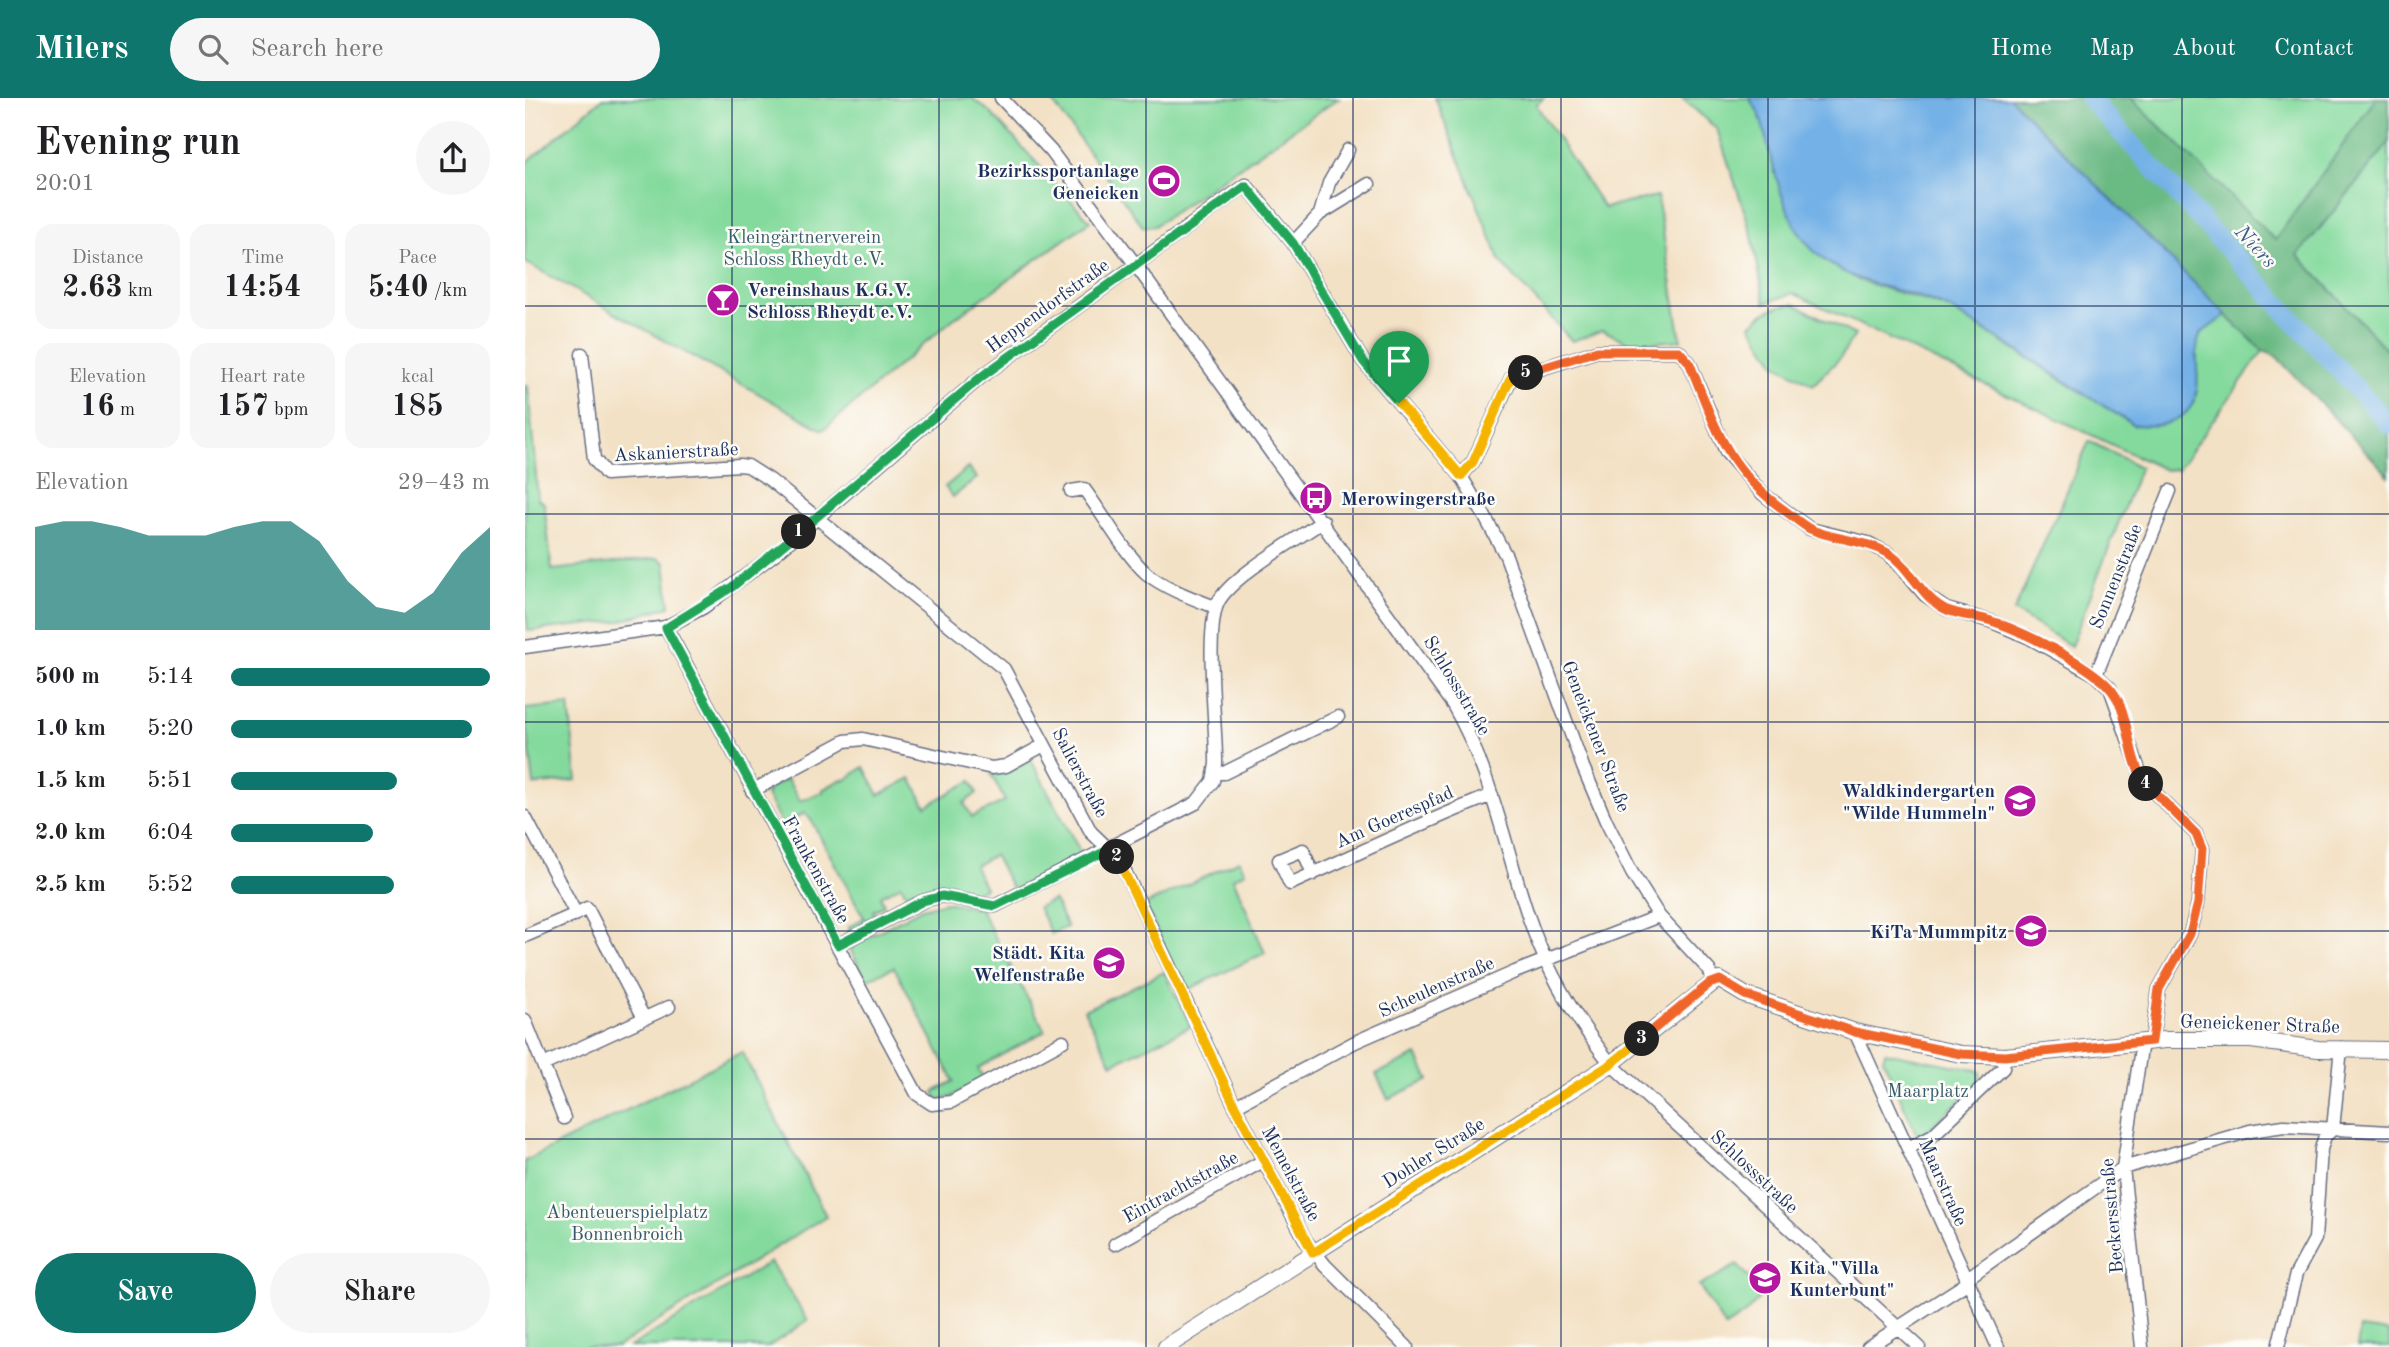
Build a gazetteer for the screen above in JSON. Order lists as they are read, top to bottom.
{
  "streets": {
    "main road": ["Geneickener Straße", "Dohler Straße"],
    "street": [
      "Heppendorfstraße",
      "Askanierstraße",
      "Sonnenstraße",
      "Schlossstraße",
      "Salierstraße",
      "Am Goerespfad",
      "Frankenstraße",
      "Scheulenstraße",
      "Memelstraße",
      "Maarstraße",
      "Eintrachtstraße",
      "Beckersstraße"
    ]
  },
  "crossings": [
    ["Heppendorfstraße", "Askanierstraße"],
    ["Heppendorfstraße", "Schlossstraße"],
    ["Heppendorfstraße", "Geneickener Straße"],
    ["Heppendorfstraße", "Salierstraße"],
    ["Heppendorfstraße", "Frankenstraße"],
    ["Askanierstraße", "Salierstraße"],
    ["Schlossstraße", "Geneickener Straße"],
    ["Schlossstraße", "Am Goerespfad"],
    ["Schlossstraße", "Scheulenstraße"],
    ["Schlossstraße", "Dohler Straße"],
    ["Geneickener Straße", "Scheulenstraße"],
    ["Geneickener Straße", "Dohler Straße"],
    ["Geneickener Straße", "Maarstraße"],
    ["Geneickener Straße", "Beckersstraße"],
    ["Salierstraße", "Scheulenstraße"],
    ["Salierstraße", "Memelstraße"],
    ["Scheulenstraße", "Memelstraße"],
    ["Dohler Straße", "Memelstraße"],
    ["Memelstraße", "Eintrachtstraße"]
  ],
  "water": ["Niers"],
  "parks": ["Kleingärtnerverein Schloss Rheydt e.V.", "Maarplatz", "Abenteuerspielplatz Bonnenbroich"],
  "places": {
    "sports": ["Bezirkssportanlage Geneicken"],
    "bar": ["Vereinshaus K.G.V. Schloss Rheydt e.V."],
    "bus stop": ["Merowingerstraße"],
    "school or university": [
      "Waldkindergarten \"Wilde Hummeln\"",
      "KiTa Mummpitz",
      "Städt. Kita Welfenstraße",
      "Kita \"Villa Kunterbunt\""
    ]
  },
  "page": {
    "header": "Milers",
    "search": "Search here",
    "nav": [
      "Home",
      "Map",
      "About",
      "Contact"
    ],
    "heading": ["Evening run", "20:01"],
    "stats": [
      ["Distance", "2.63 km"],
      ["Time", "14:54"],
      ["Pace", "5:40 /km"],
      ["Elevation", "16 m"],
      ["Heart rate", "157 bpm"],
      ["kcal", "185"]
    ],
    "pins": [
      "5",
      "1",
      "4",
      "2",
      "3"
    ],
    "chart": ["Elevation", "29–43 m"],
    "list": [
      {
        "name": "500 m",
        "note": "5:14"
      },
      {
        "name": "1.0 km",
        "note": "5:20"
      },
      {
        "name": "1.5 km",
        "note": "5:51"
      },
      {
        "name": "2.0 km",
        "note": "6:04"
      },
      {
        "name": "2.5 km",
        "note": "5:52"
      }
    ],
    "buttons": ["Save", "Share"]
  }
}
